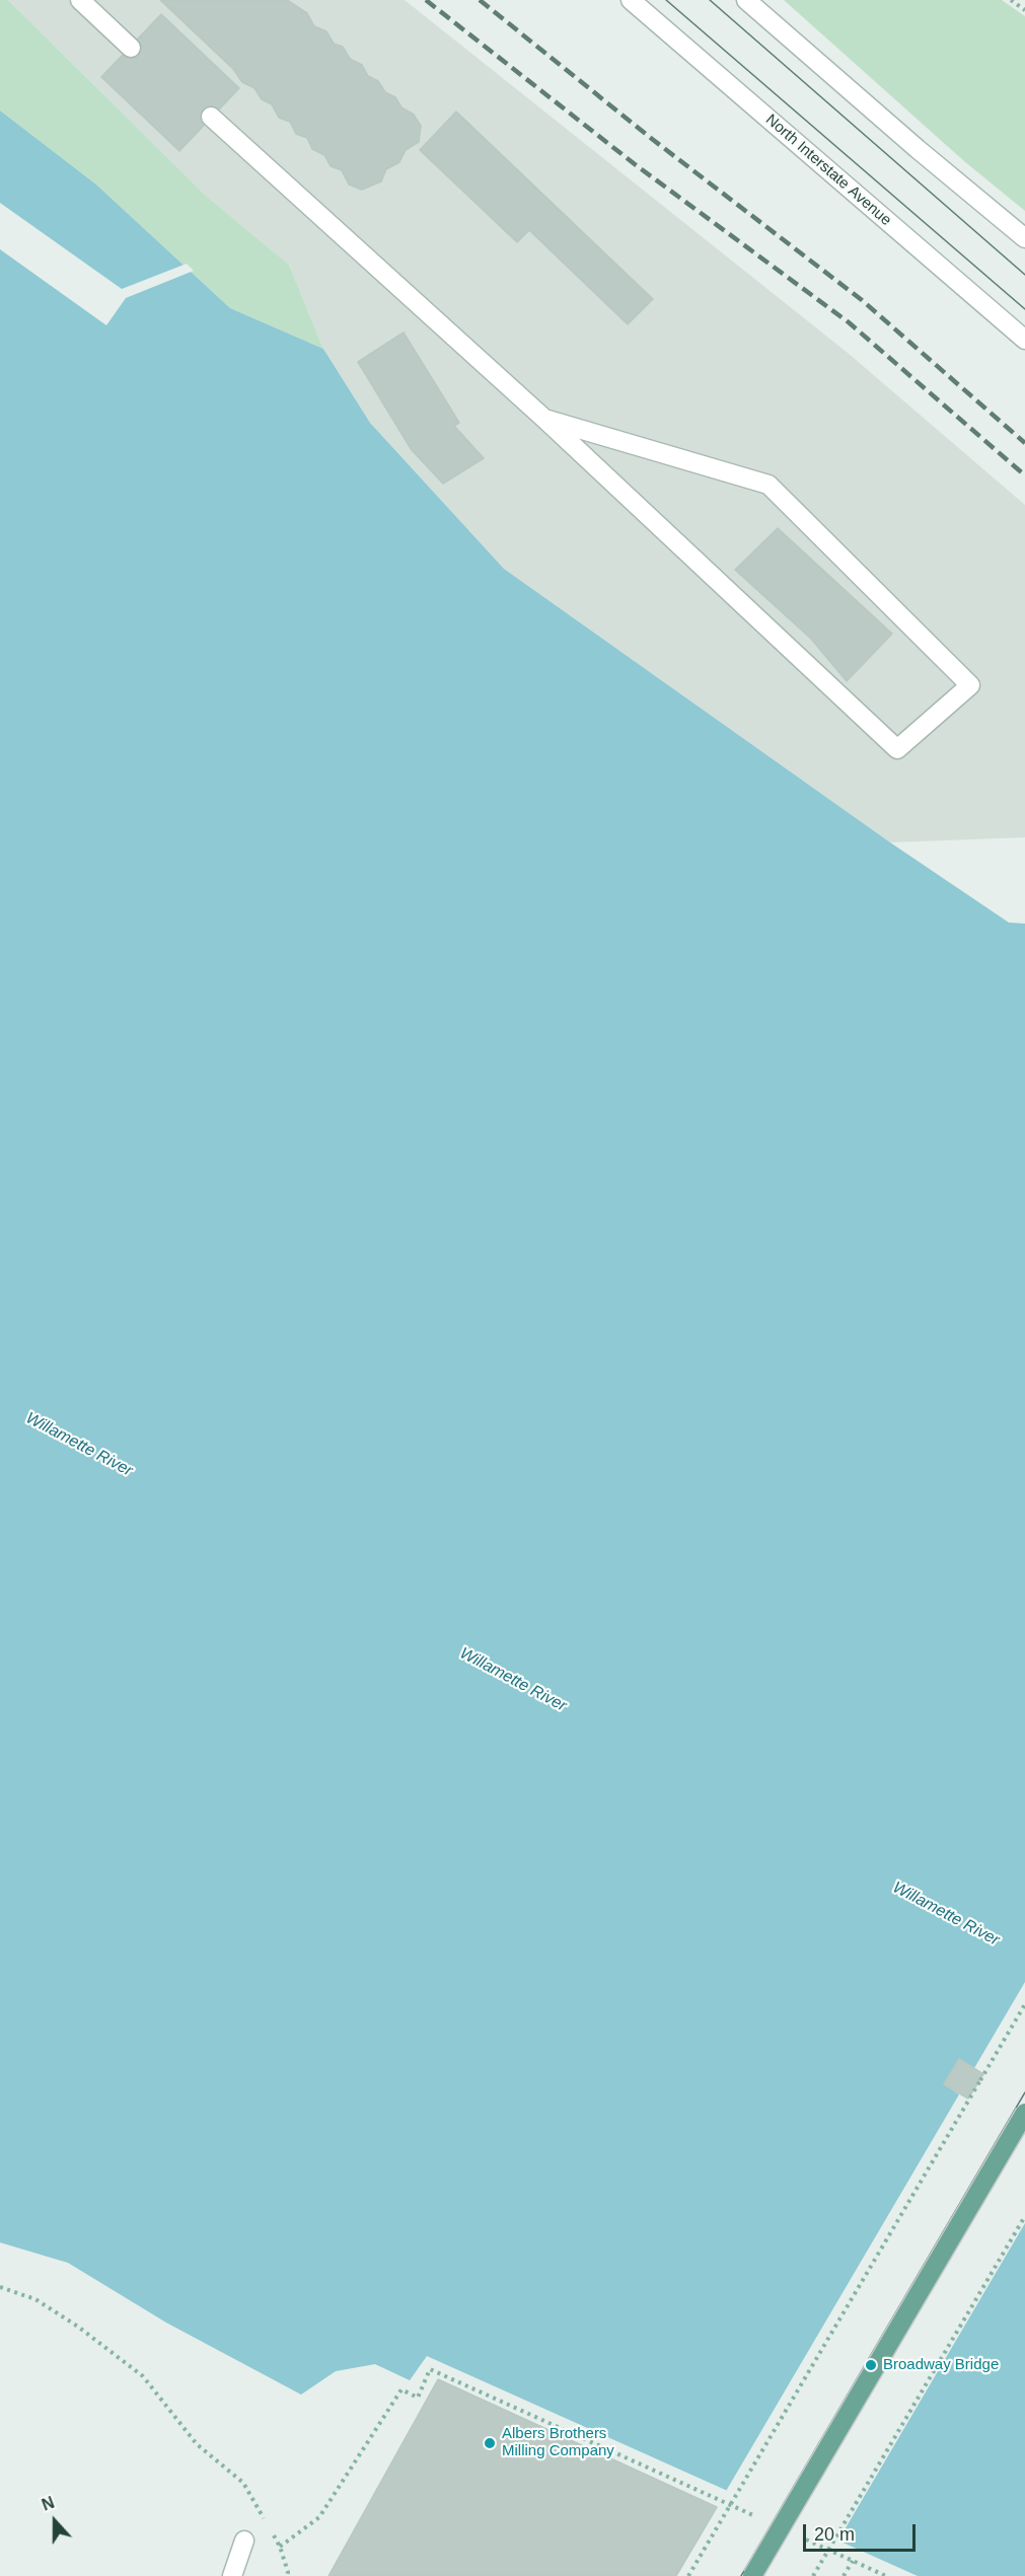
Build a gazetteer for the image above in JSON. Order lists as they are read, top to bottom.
{
  "streets": {
    "street": ["North Interstate Avenue"]
  },
  "water": ["Willamette River"],
  "places": ["Broadway Bridge", "Albers Brothers Milling Company"],
  "scale_bar": "20 m",
  "north": "top"
}
